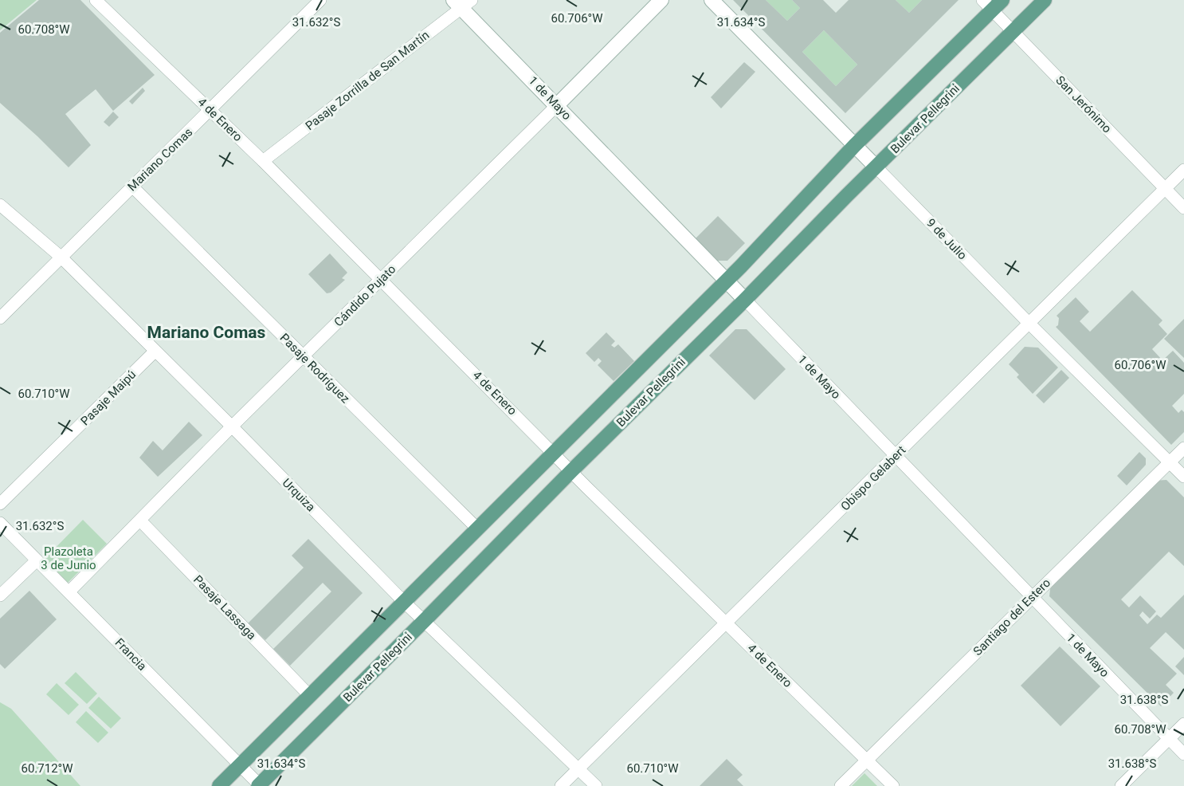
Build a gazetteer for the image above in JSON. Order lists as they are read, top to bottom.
{
  "streets": {
    "main road": [
      "1 de Mayo",
      "Bulevar Pellegrini",
      "9 de Julio",
      "Cándido Pujato"
    ],
    "street": [
      "Pasaje Zorrilla de San Martín",
      "San Jerónimo",
      "4 de Enero",
      "Mariano Comas",
      "Pasaje Rodríguez",
      "Pasaje Maipú",
      "Obispo Gelabert",
      "Urquiza",
      "Pasaje Lassaga",
      "Santiago del Estero",
      "Francia"
    ]
  },
  "crossings": [
    ["Pasaje Zorrilla de San Martín", "1 de Mayo"],
    ["Pasaje Zorrilla de San Martín", "4 de Enero"],
    ["1 de Mayo", "Bulevar Pellegrini"],
    ["1 de Mayo", "Cándido Pujato"],
    ["1 de Mayo", "Obispo Gelabert"],
    ["1 de Mayo", "Santiago del Estero"],
    ["San Jerónimo", "Bulevar Pellegrini"],
    ["San Jerónimo", "Obispo Gelabert"],
    ["Bulevar Pellegrini", "4 de Enero"],
    ["Bulevar Pellegrini", "9 de Julio"],
    ["Bulevar Pellegrini", "Urquiza"],
    ["Bulevar Pellegrini", "Francia"],
    ["4 de Enero", "Mariano Comas"],
    ["4 de Enero", "Cándido Pujato"],
    ["4 de Enero", "Obispo Gelabert"],
    ["4 de Enero", "Santiago del Estero"],
    ["Mariano Comas", "Pasaje Rodríguez"],
    ["Mariano Comas", "Urquiza"],
    ["9 de Julio", "Obispo Gelabert"],
    ["9 de Julio", "Santiago del Estero"],
    ["Cándido Pujato", "Pasaje Rodríguez"],
    ["Cándido Pujato", "Urquiza"],
    ["Cándido Pujato", "Pasaje Lassaga"],
    ["Cándido Pujato", "Francia"],
    ["Pasaje Maipú", "Urquiza"],
    ["Obispo Gelabert", "Urquiza"]
  ],
  "districts": ["Mariano Comas"],
  "parks": ["Plazoleta 3 de Junio"],
  "coordinates": [
    "60.706°W",
    "31.632°S",
    "31.634°S",
    "60.708°W",
    "60.710°W",
    "31.638°S",
    "60.712°W"
  ]
}
